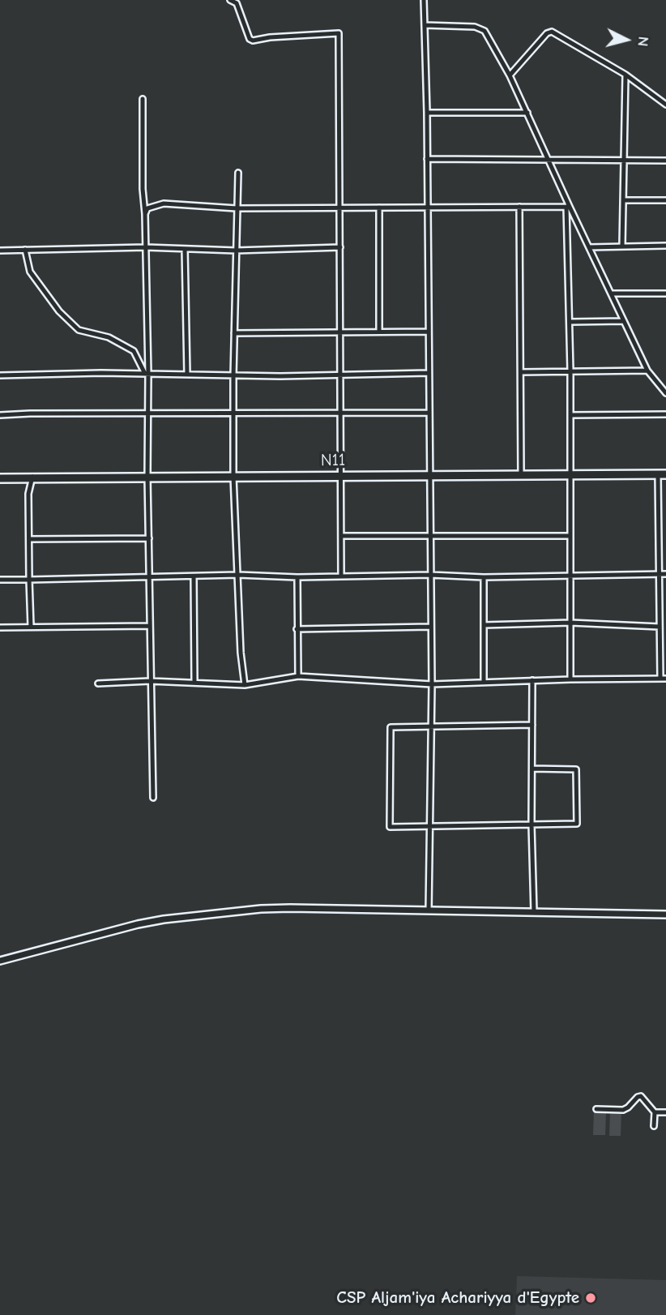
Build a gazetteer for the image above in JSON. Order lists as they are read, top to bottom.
{
  "streets": {
    "main road": ["N11"]
  },
  "places": ["CSP Aljam'iya Achariyya d'Egypte"],
  "north": "right"
}
